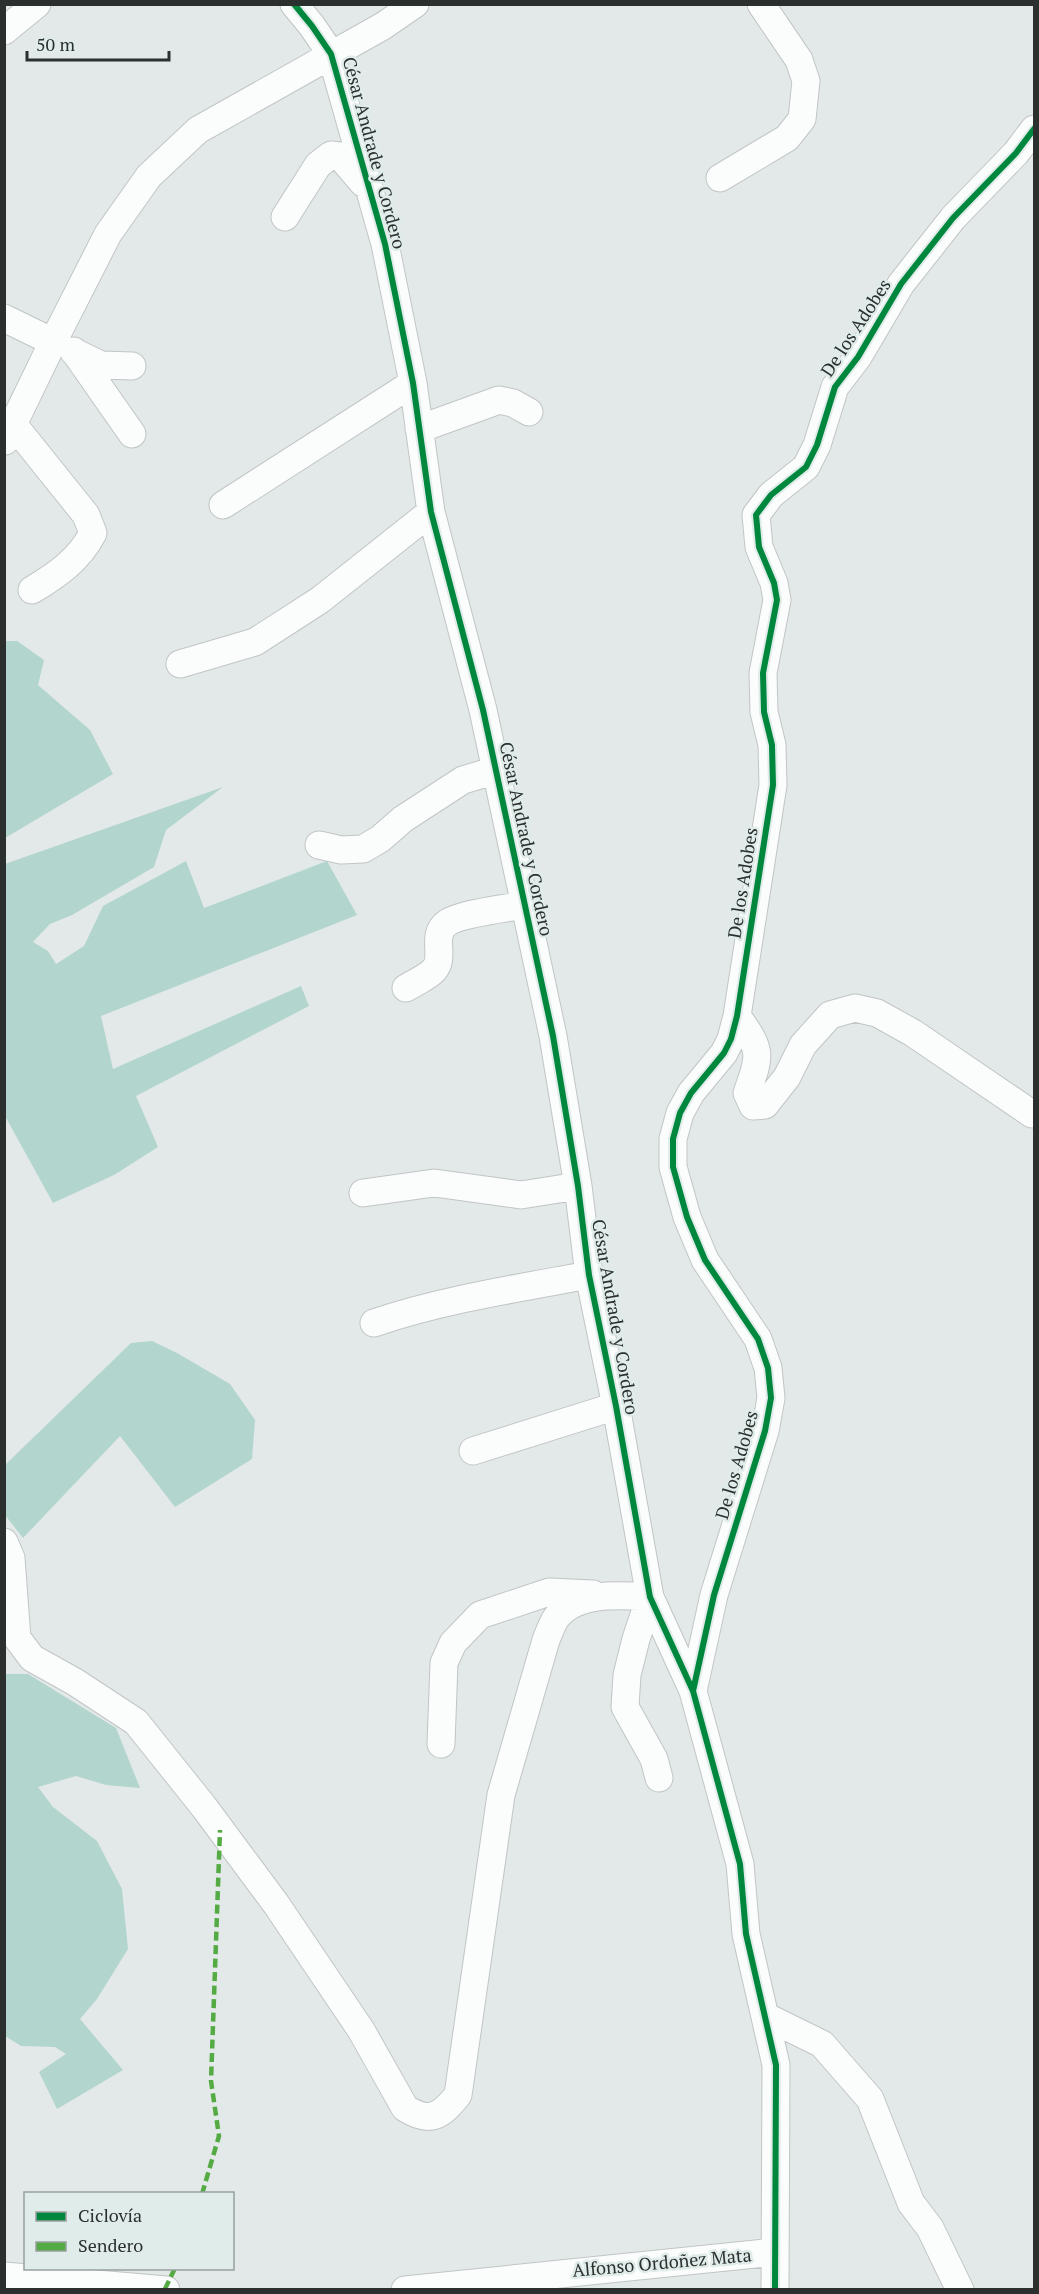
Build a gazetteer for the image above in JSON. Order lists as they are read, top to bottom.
{
  "streets": {
    "street": ["César Andrade y Cordero", "De los Adobes", "Alfonso Ordoñez Mata"]
  },
  "crossings": [
    ["César Andrade y Cordero", "De los Adobes"],
    ["César Andrade y Cordero", "Alfonso Ordoñez Mata"]
  ],
  "legend": ["Ciclovía", "Sendero"],
  "scale_bar": "50 m"
}
